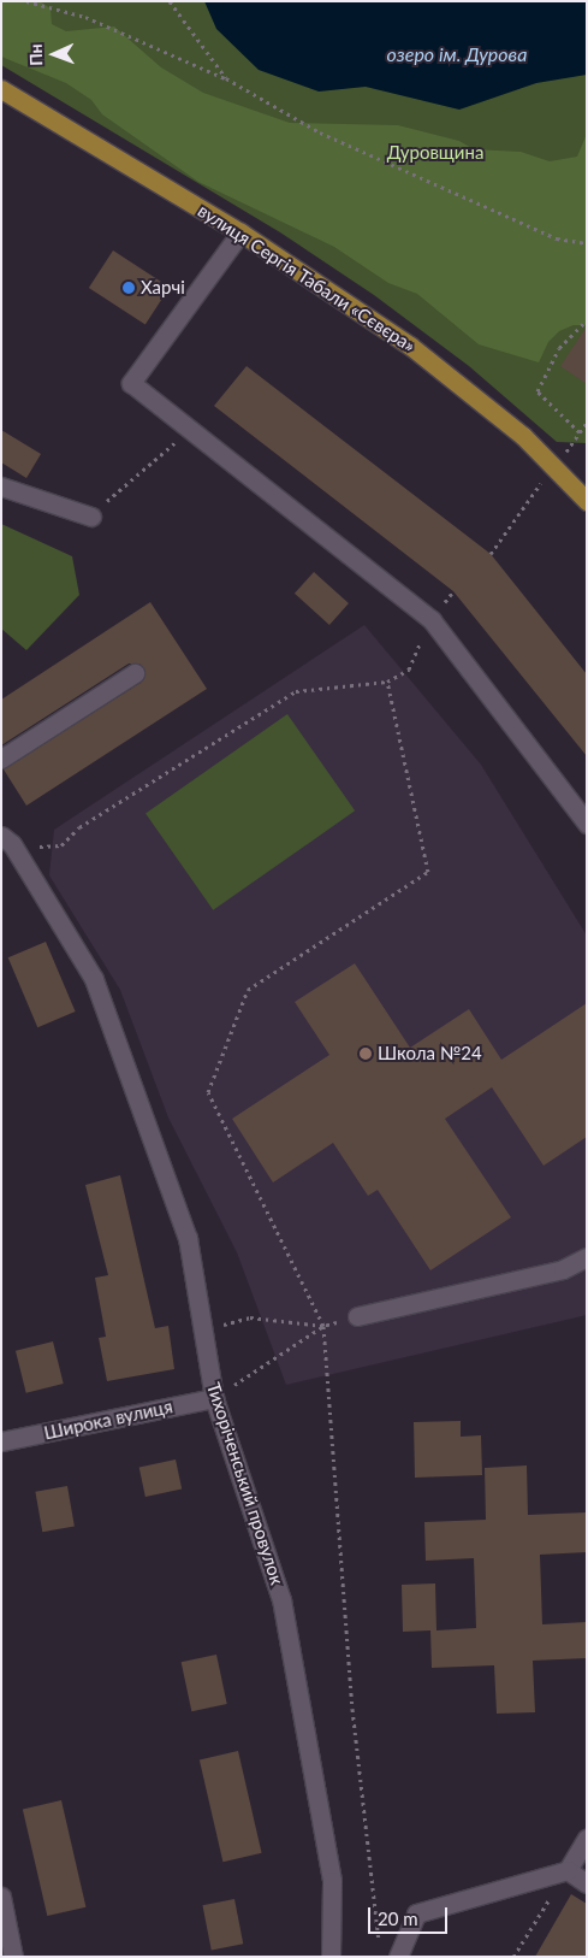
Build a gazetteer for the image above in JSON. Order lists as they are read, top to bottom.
{
  "streets": {
    "main road": ["вулиця Сергія Табали «Сєвєра»"],
    "street": ["Широка вулиця", "Тихоріченський провулок"]
  },
  "crossings": [
    ["Широка вулиця", "Тихоріченський провулок"]
  ],
  "water": ["озеро ім. Дурова"],
  "parks": ["Дуровщина"],
  "places": ["Харчі", "Школа №24"],
  "scale_bar": "20 m",
  "north": "left"
}
